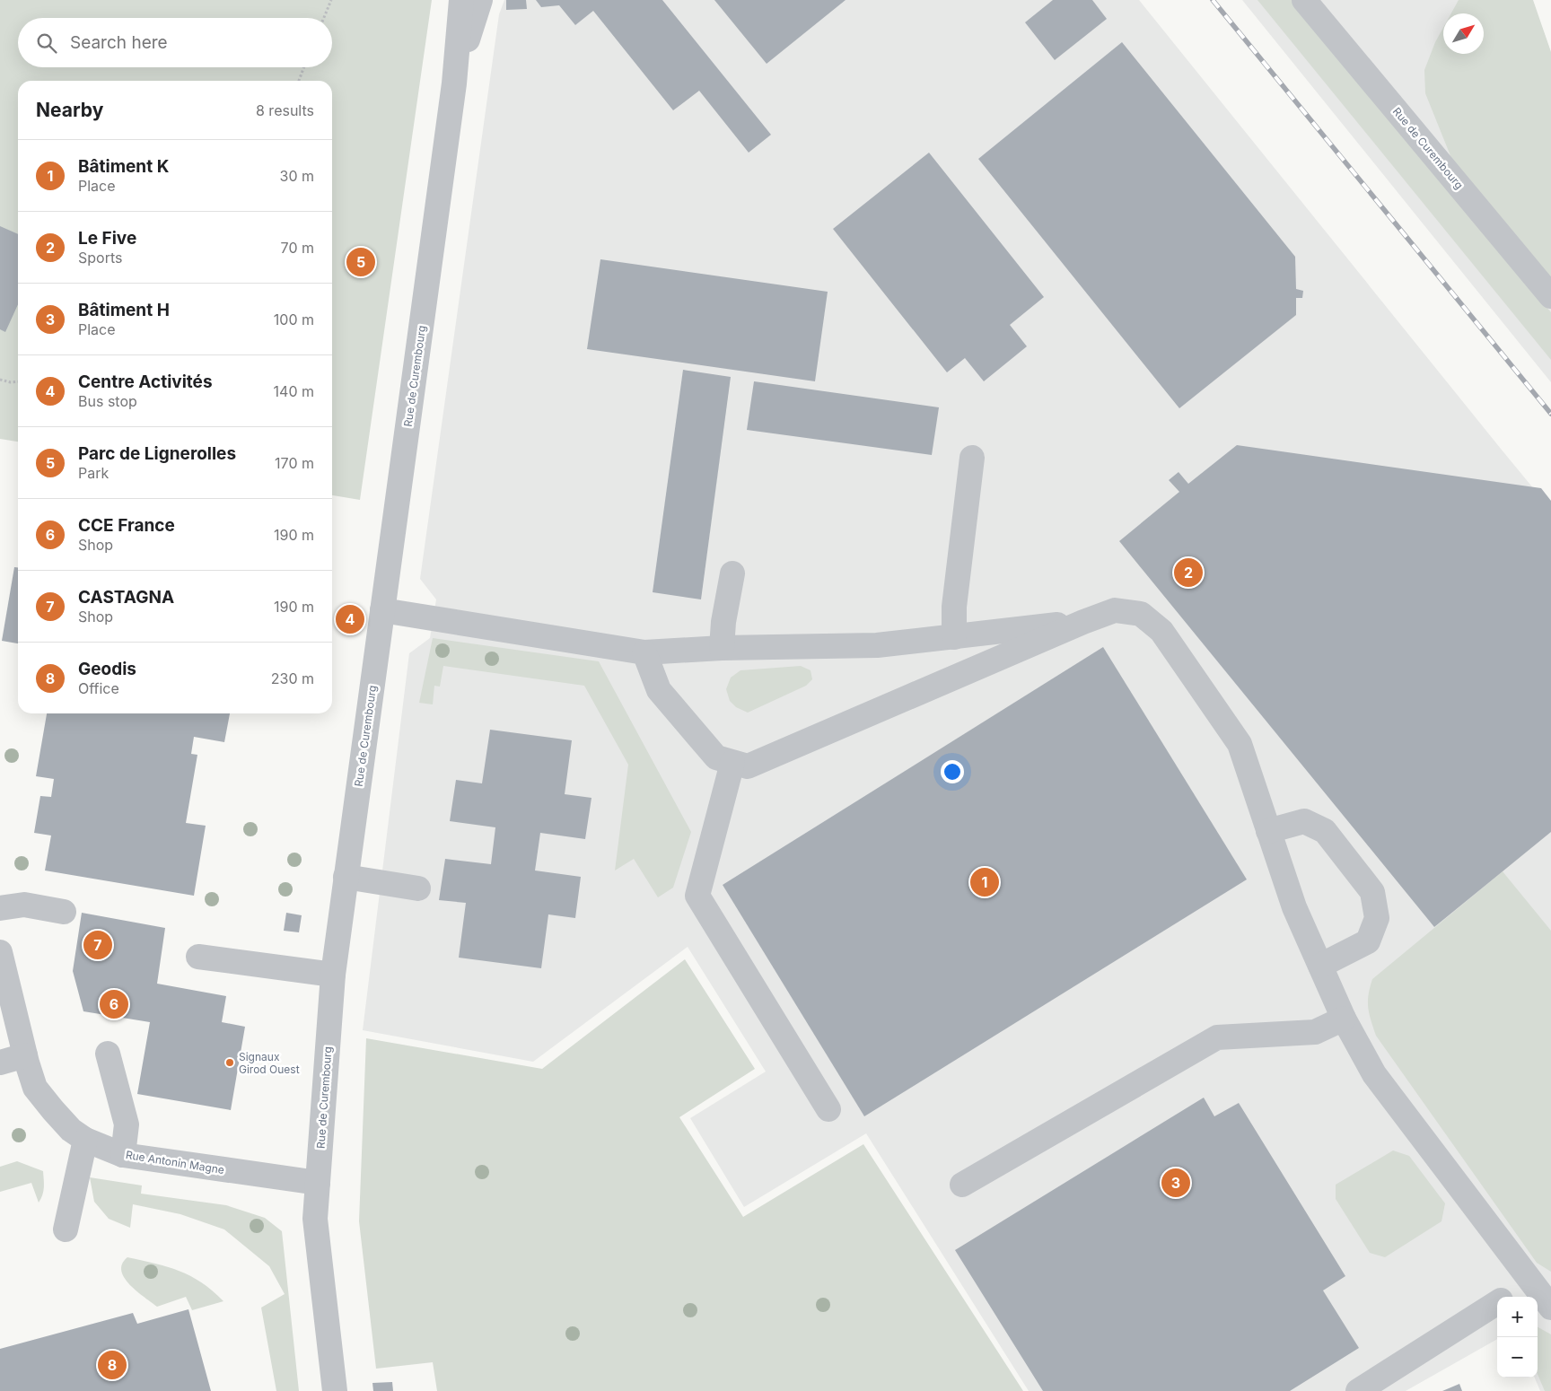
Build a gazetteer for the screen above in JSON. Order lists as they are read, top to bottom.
{
  "streets": {
    "street": ["Rue de Curembourg", "Rue Antonin Magne"]
  },
  "crossings": [
    ["Rue de Curembourg", "Rue Antonin Magne"]
  ],
  "places": ["Signaux Girod Ouest"],
  "north": "top right",
  "page": {
    "search": "Search here",
    "heading": ["Nearby", "8 results"],
    "list": [
      {
        "mark": "1",
        "name": "Bâtiment K",
        "note": "Place",
        "value": "30 m"
      },
      {
        "mark": "2",
        "name": "Le Five",
        "note": "Sports",
        "value": "70 m"
      },
      {
        "mark": "3",
        "name": "Bâtiment H",
        "note": "Place",
        "value": "100 m"
      },
      {
        "mark": "4",
        "name": "Centre Activités",
        "note": "Bus stop",
        "value": "140 m"
      },
      {
        "mark": "5",
        "name": "Parc de Lignerolles",
        "note": "Park",
        "value": "170 m"
      },
      {
        "mark": "6",
        "name": "CCE France",
        "note": "Shop",
        "value": "190 m"
      },
      {
        "mark": "7",
        "name": "CASTAGNA",
        "note": "Shop",
        "value": "190 m"
      },
      {
        "mark": "8",
        "name": "Geodis",
        "note": "Office",
        "value": "230 m"
      }
    ],
    "pins": [
      "5",
      "2",
      "4",
      "1",
      "7",
      "6",
      "3",
      "8"
    ],
    "map_buttons": ["+", "−"]
  }
}
